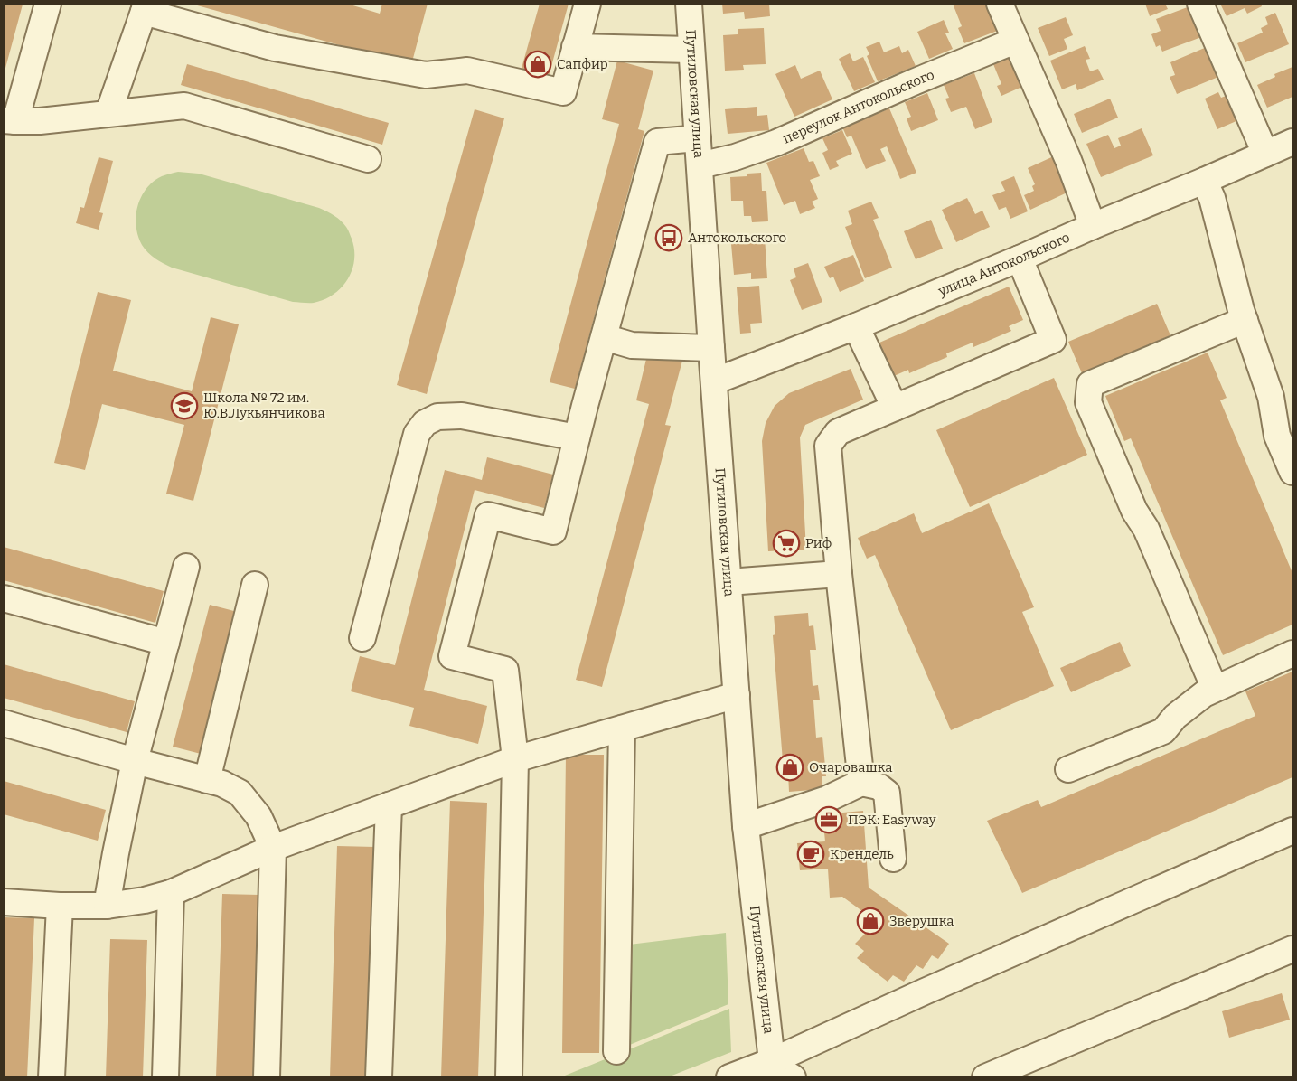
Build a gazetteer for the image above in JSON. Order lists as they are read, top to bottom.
{
  "streets": {
    "street": ["Путиловская улица", "переулок Антокольского", "улица Антокольского"]
  },
  "crossings": [
    ["Путиловская улица", "переулок Антокольского"],
    ["Путиловская улица", "улица Антокольского"]
  ],
  "places": {
    "shop": ["Сапфир", "Очаровашка", "Зверушка"],
    "bus stop": ["Антокольского"],
    "school or university": ["Школа № 72 им. Ю.В.Лукьянчикова"],
    "supermarket": ["Риф"],
    "office": ["ПЭК: Easyway"],
    "cafe": ["Крендель"]
  }
}
